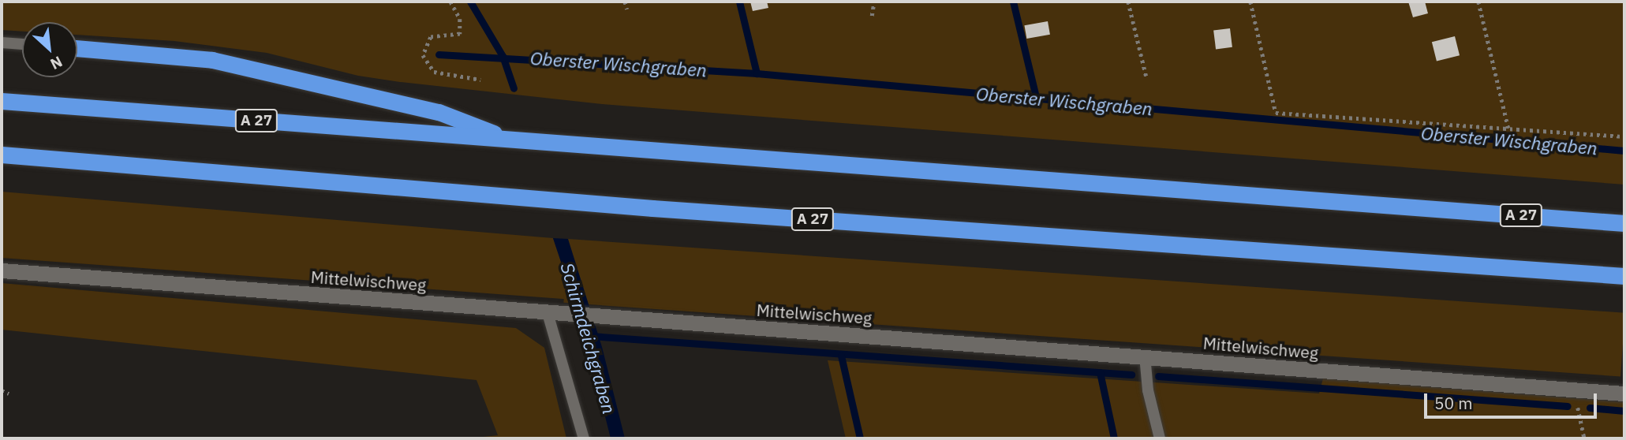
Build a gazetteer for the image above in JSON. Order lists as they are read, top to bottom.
{
  "streets": {
    "highway": ["A 27"],
    "street": ["Mittelwischweg"]
  },
  "water": ["Oberster Wischgraben", "Schirmdeichgraben"],
  "scale_bar": "50 m",
  "north": "bottom right"
}
